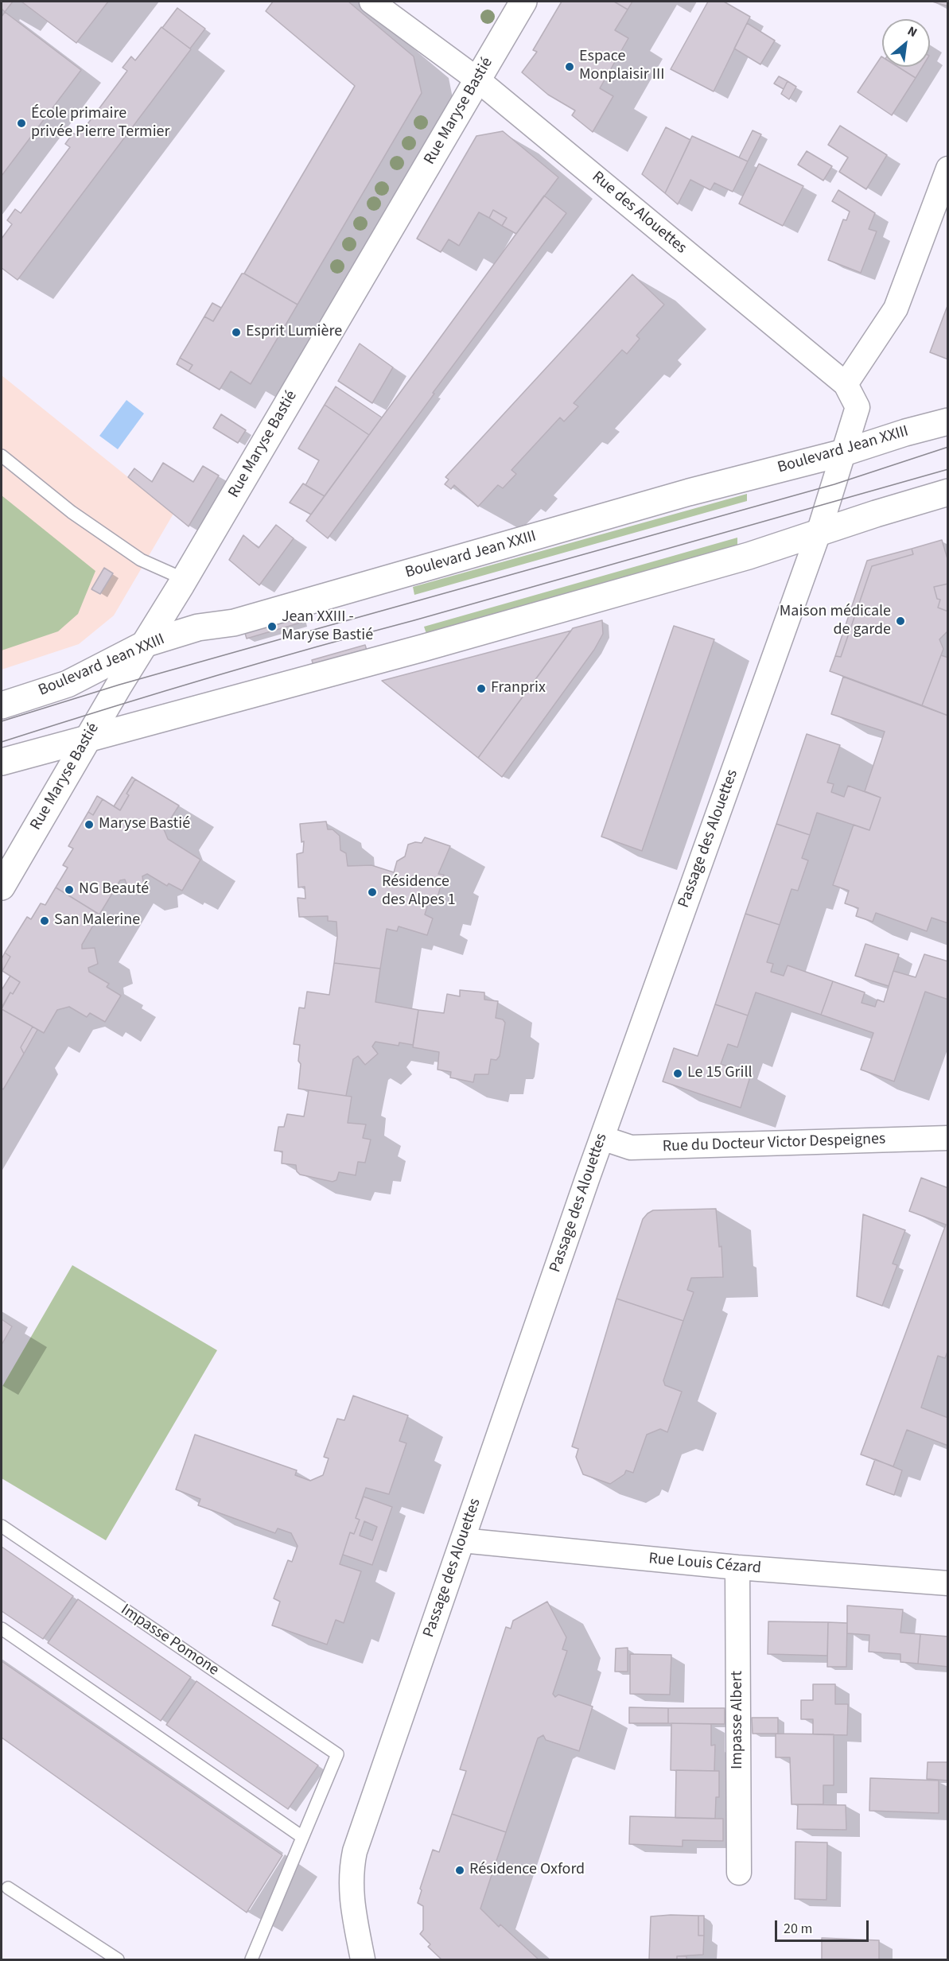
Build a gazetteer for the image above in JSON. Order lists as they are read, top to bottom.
{
  "streets": {
    "main road": ["Rue Maryse Bastié", "Boulevard Jean XXIII"],
    "street": [
      "Rue des Alouettes",
      "Passage des Alouettes",
      "Rue du Docteur Victor Despeignes",
      "Rue Louis Cézard",
      "Impasse Albert"
    ],
    "lane": ["Impasse Pomone"]
  },
  "crossings": [
    ["Rue Maryse Bastié", "Rue des Alouettes"],
    ["Rue Maryse Bastié", "Boulevard Jean XXIII"],
    ["Rue des Alouettes", "Boulevard Jean XXIII"],
    ["Rue des Alouettes", "Passage des Alouettes"],
    ["Boulevard Jean XXIII", "Passage des Alouettes"],
    ["Passage des Alouettes", "Rue du Docteur Victor Despeignes"],
    ["Passage des Alouettes", "Rue Louis Cézard"],
    ["Rue Louis Cézard", "Impasse Albert"]
  ],
  "places": [
    "Espace Monplaisir III",
    "École primaire privée Pierre Termier",
    "Esprit Lumière",
    "Maison médicale de garde",
    "Jean XXIII - Maryse Bastié",
    "Franprix",
    "Maryse Bastié",
    "NG Beauté",
    "Résidence des Alpes 1",
    "San Malerine",
    "Le 15 Grill",
    "Résidence Oxford"
  ],
  "scale_bar": "20 m",
  "north": "top right"
}
